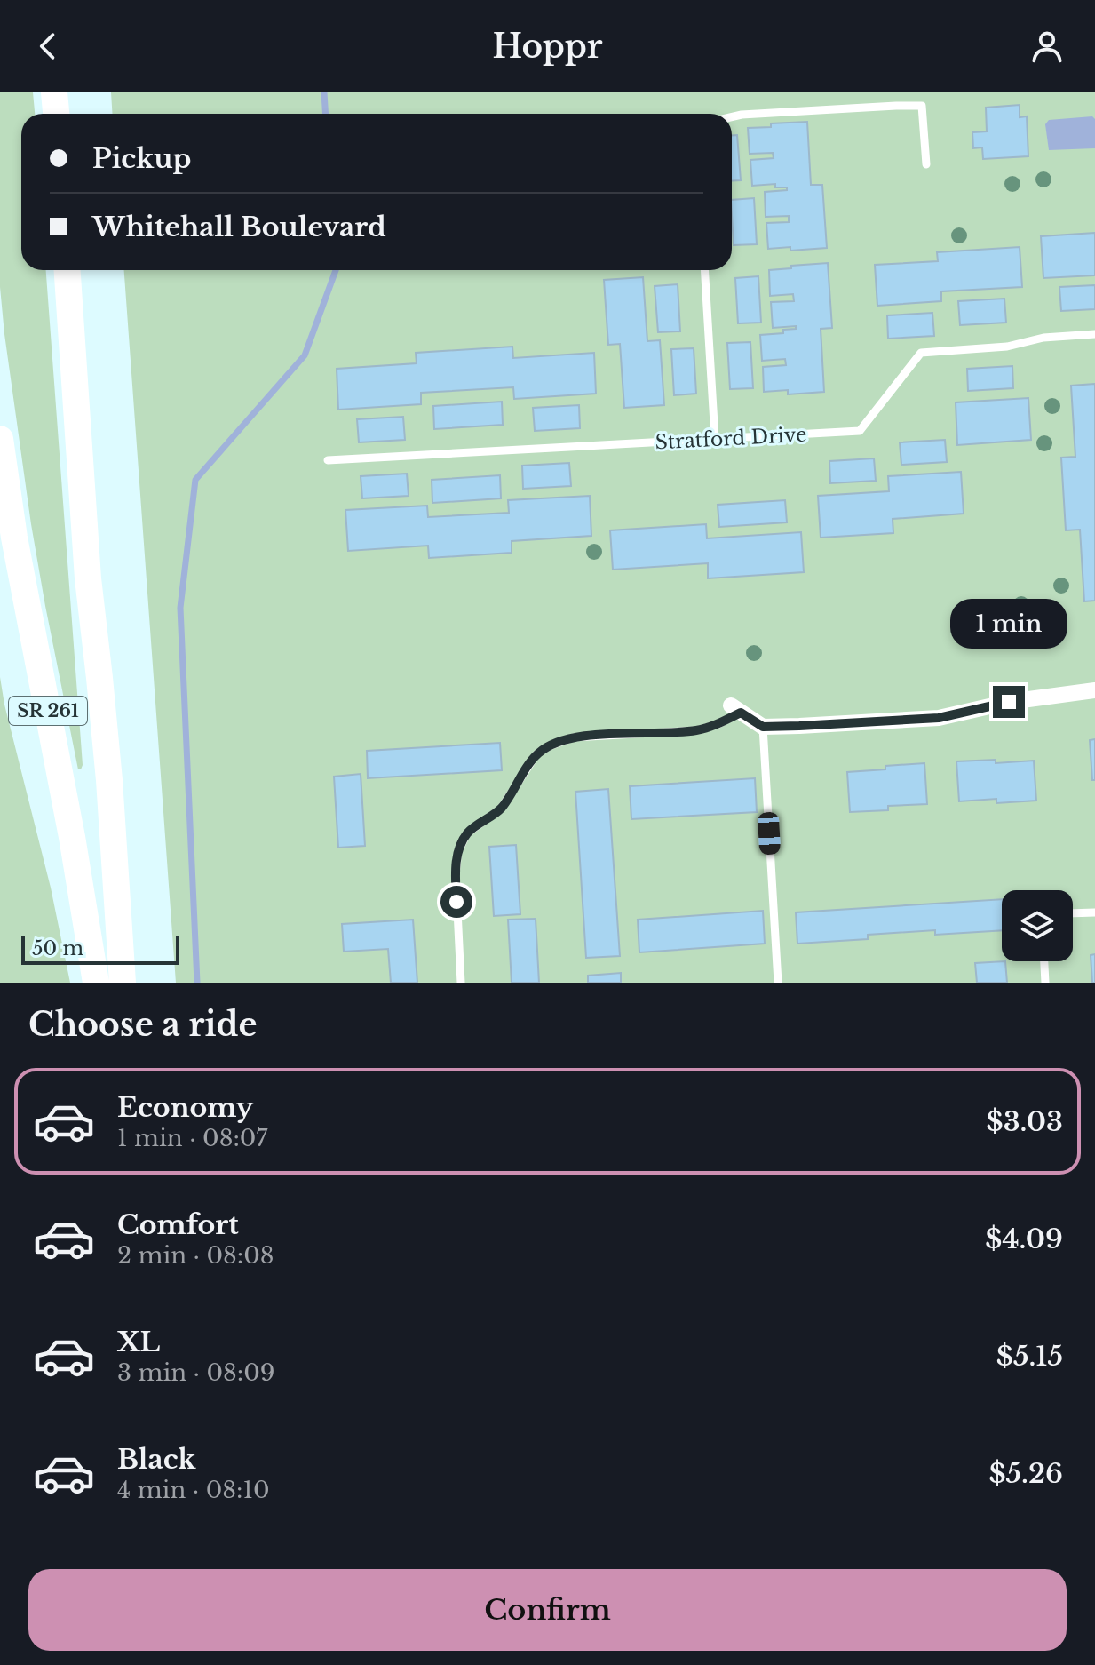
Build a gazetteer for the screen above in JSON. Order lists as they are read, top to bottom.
{
  "streets": {
    "main road": ["SR 261"],
    "lane": ["Stratford Drive"]
  },
  "scale_bar": "50 m",
  "page": {
    "header": "Hoppr",
    "banner": ["Pickup", "Whitehall Boulevard"],
    "bubble": "1 min",
    "scale": "50 m",
    "heading": "Choose a ride",
    "list": [
      {
        "name": "Economy",
        "note": "1 min · 08:07",
        "value": "$3.03"
      },
      {
        "name": "Comfort",
        "note": "2 min · 08:08",
        "value": "$4.09"
      },
      {
        "name": "XL",
        "note": "3 min · 08:09",
        "value": "$5.15"
      },
      {
        "name": "Black",
        "note": "4 min · 08:10",
        "value": "$5.26"
      }
    ],
    "buttons": "Confirm"
  }
}
